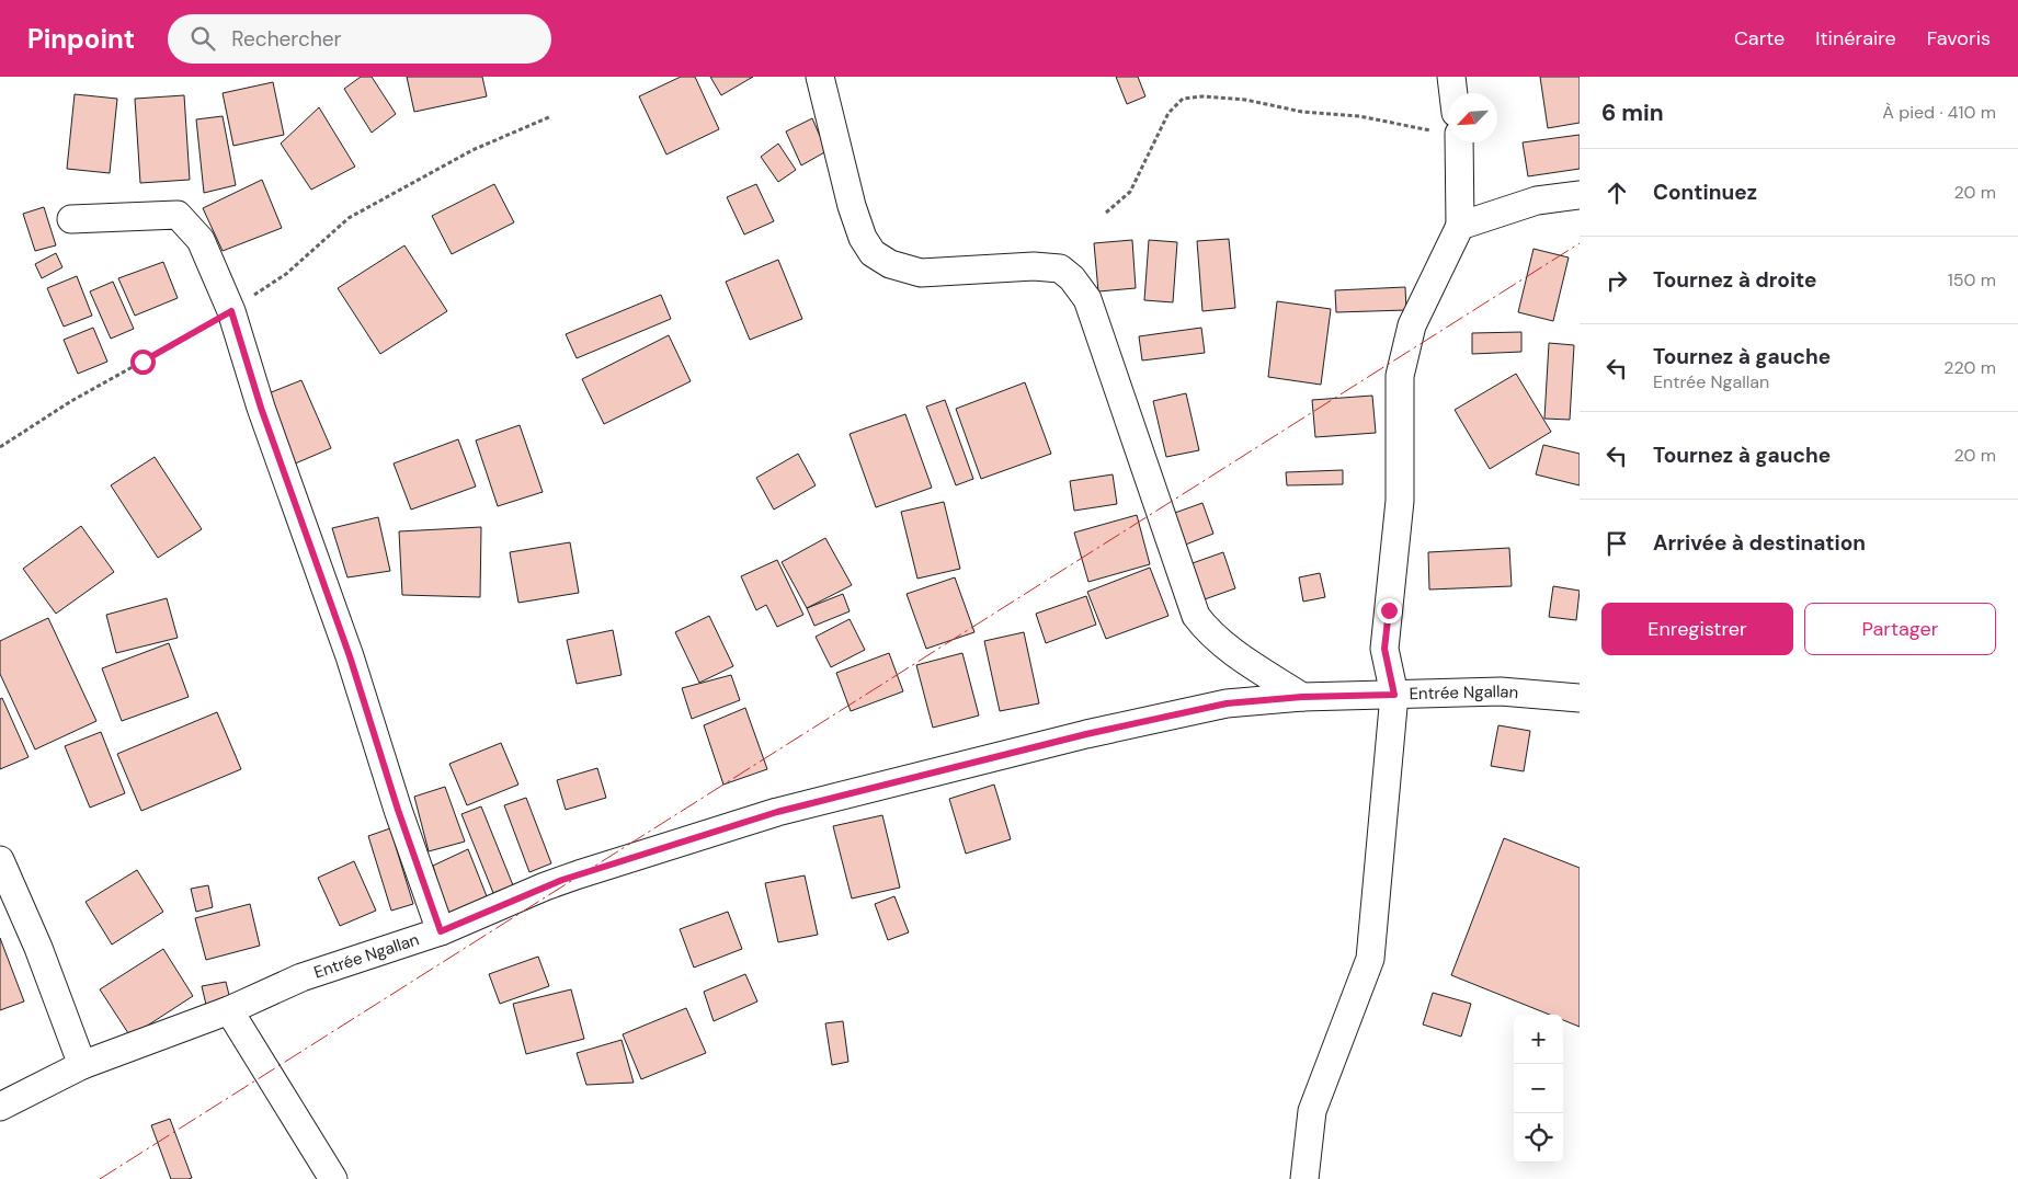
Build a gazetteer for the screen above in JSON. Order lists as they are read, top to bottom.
{
  "streets": {
    "street": ["Entrée Ngallan"]
  },
  "north": "bottom left",
  "page": {
    "header": "Pinpoint",
    "search": "Rechercher",
    "nav": ["Carte", "Itinéraire", "Favoris"],
    "heading": ["6 min", "À pied · 410 m"],
    "list": [
      ["Continuez", "20 m"],
      ["Tournez à droite", "150 m"],
      ["Tournez à gauche", "Entrée Ngallan", "220 m"],
      ["Tournez à gauche", "20 m"],
      "Arrivée à destination"
    ],
    "buttons": ["Enregistrer", "Partager"],
    "map_buttons": ["+", "−"]
  }
}
